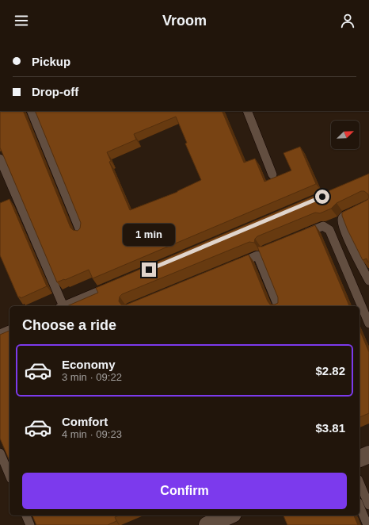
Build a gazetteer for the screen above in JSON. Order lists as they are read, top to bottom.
{
  "north": "top right",
  "page": {
    "header": "Vroom",
    "banner": ["Pickup", "Drop-off"],
    "bubble": "1 min",
    "heading": "Choose a ride",
    "list": [
      {
        "name": "Economy",
        "note": "3 min · 09:22",
        "value": "$2.82"
      },
      {
        "name": "Comfort",
        "note": "4 min · 09:23",
        "value": "$3.81"
      }
    ],
    "buttons": "Confirm"
  }
}
